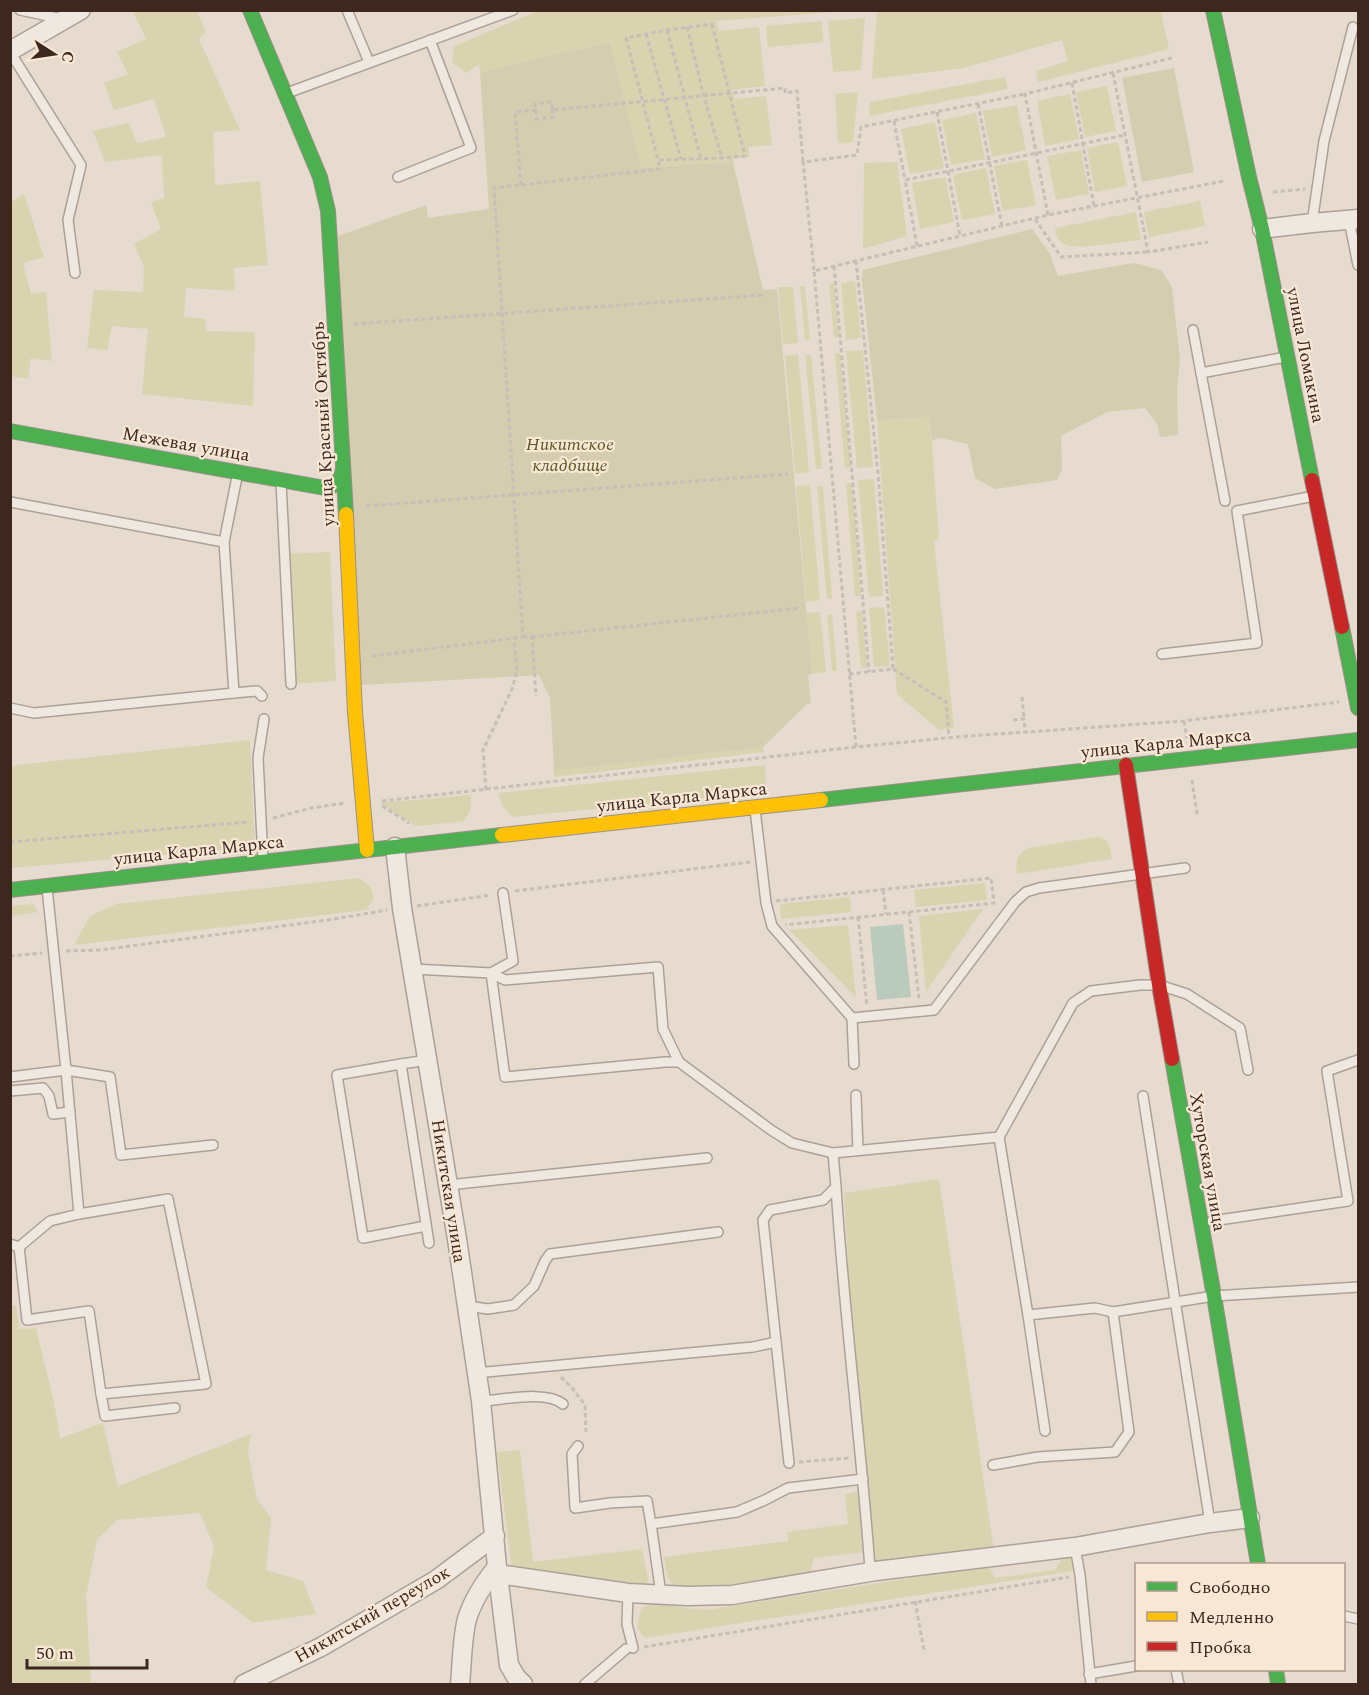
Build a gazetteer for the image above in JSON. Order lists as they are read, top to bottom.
{
  "streets": {
    "main road": [
      "улица Ломакина",
      "улица Красный Октябрь",
      "Межевая улица",
      "улица Карла Маркса",
      "Хуторская улица"
    ],
    "street": ["Никитская улица", "Никитский переулок"]
  },
  "crossings": [
    ["улица Красный Октябрь", "Межевая улица"],
    ["улица Красный Октябрь", "улица Карла Маркса"],
    ["улица Карла Маркса", "Хуторская улица"],
    ["улица Карла Маркса", "Никитская улица"],
    ["Никитская улица", "Никитский переулок"]
  ],
  "parks": ["Никитское кладбище"],
  "legend": ["Свободно", "Медленно", "Пробка"],
  "scale_bar": "50 m",
  "north": "right"
}
